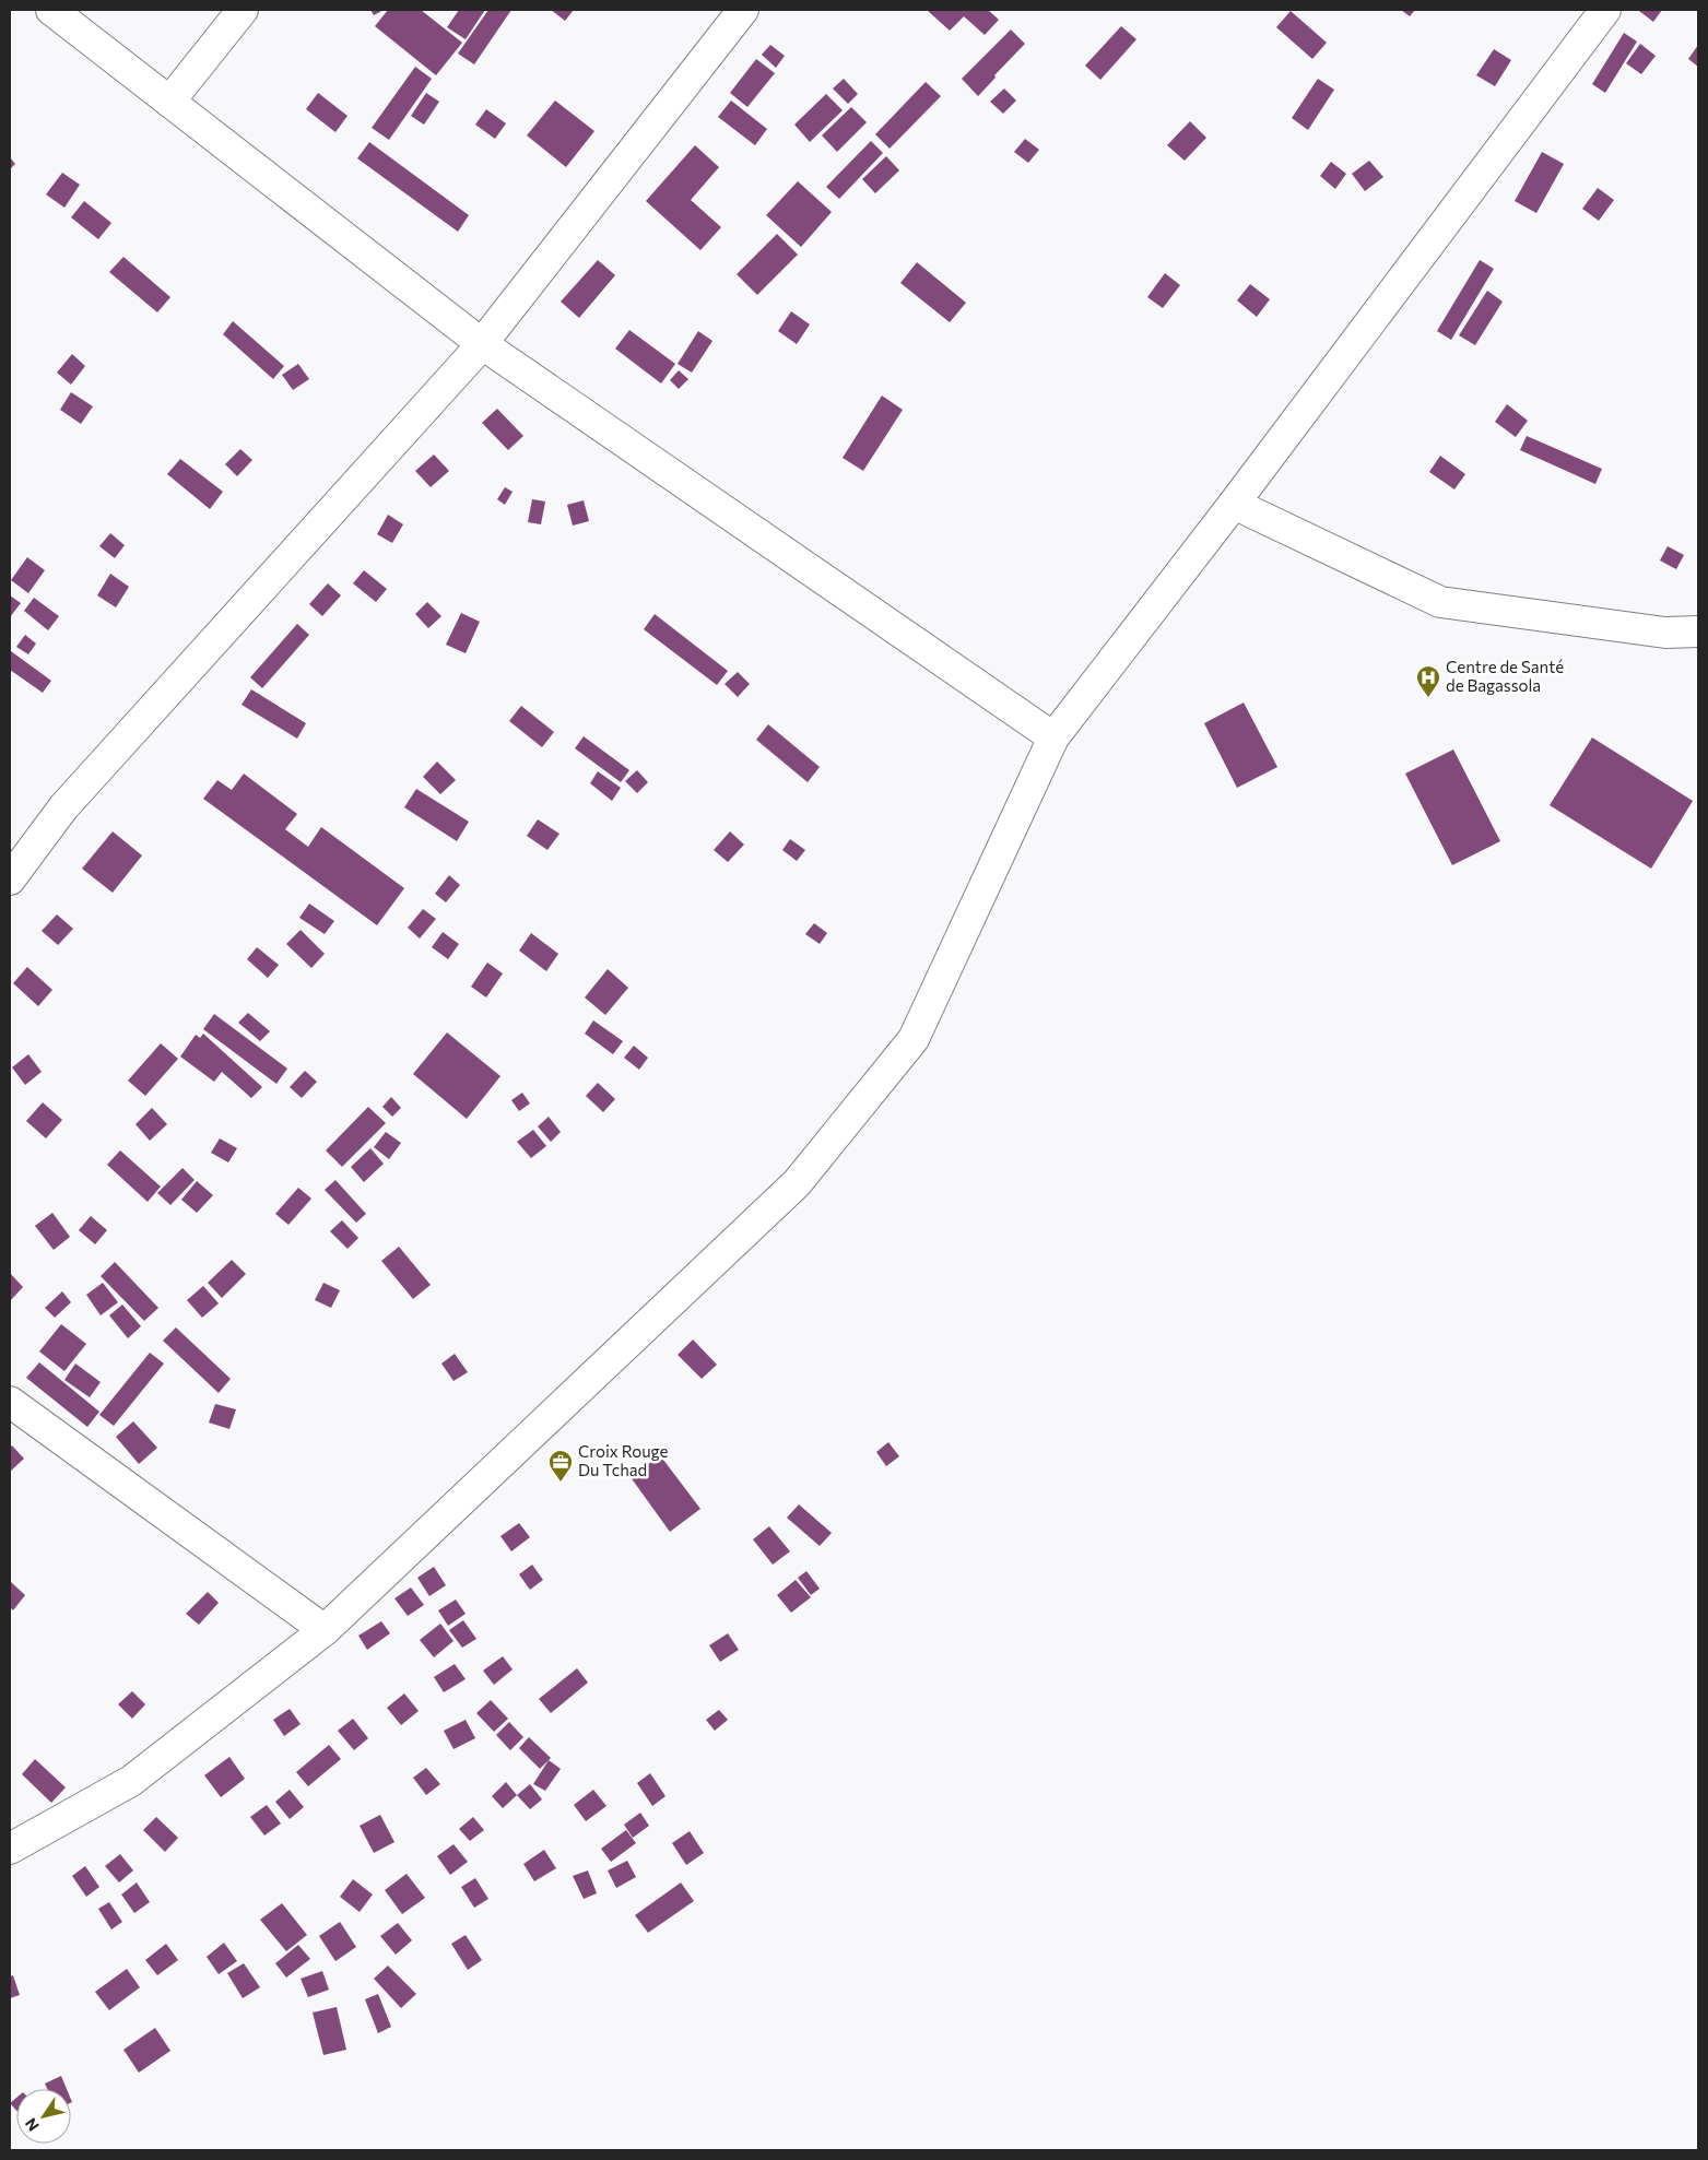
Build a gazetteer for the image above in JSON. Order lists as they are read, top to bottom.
{
  "places": {
    "hospital": ["Centre de Santé de Bagassola"],
    "office": ["Croix Rouge Du Tchad"]
  },
  "north": "bottom left"
}
